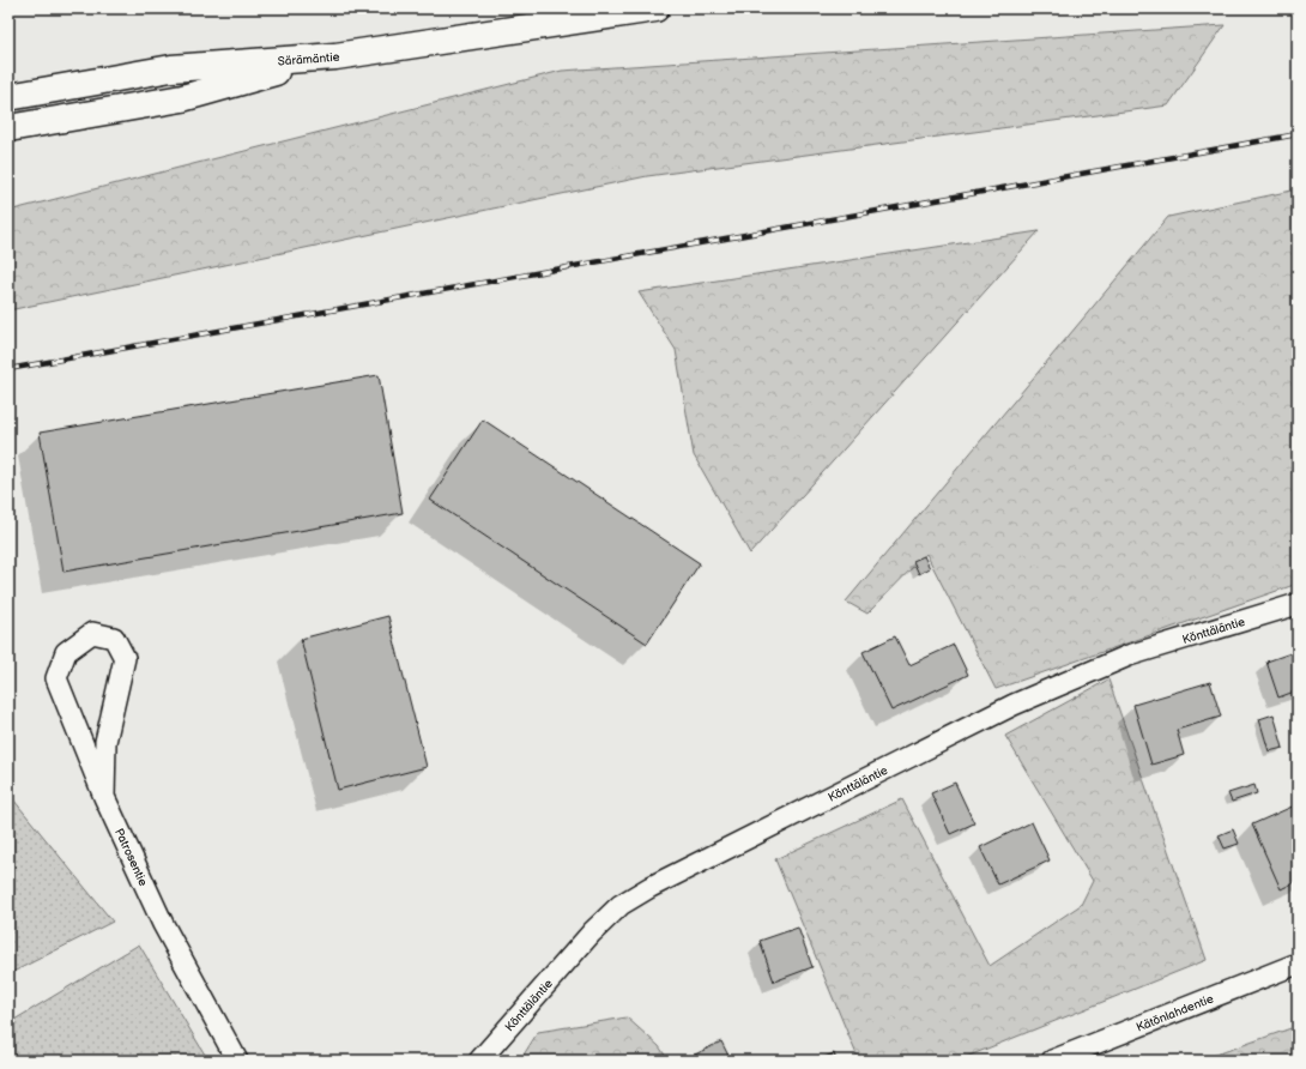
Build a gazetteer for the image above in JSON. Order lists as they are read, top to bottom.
{
  "streets": {
    "highway": ["Särämäntie"],
    "street": ["Könttäläntie", "Patrosentie", "Kätönlahdentie"]
  }
}
